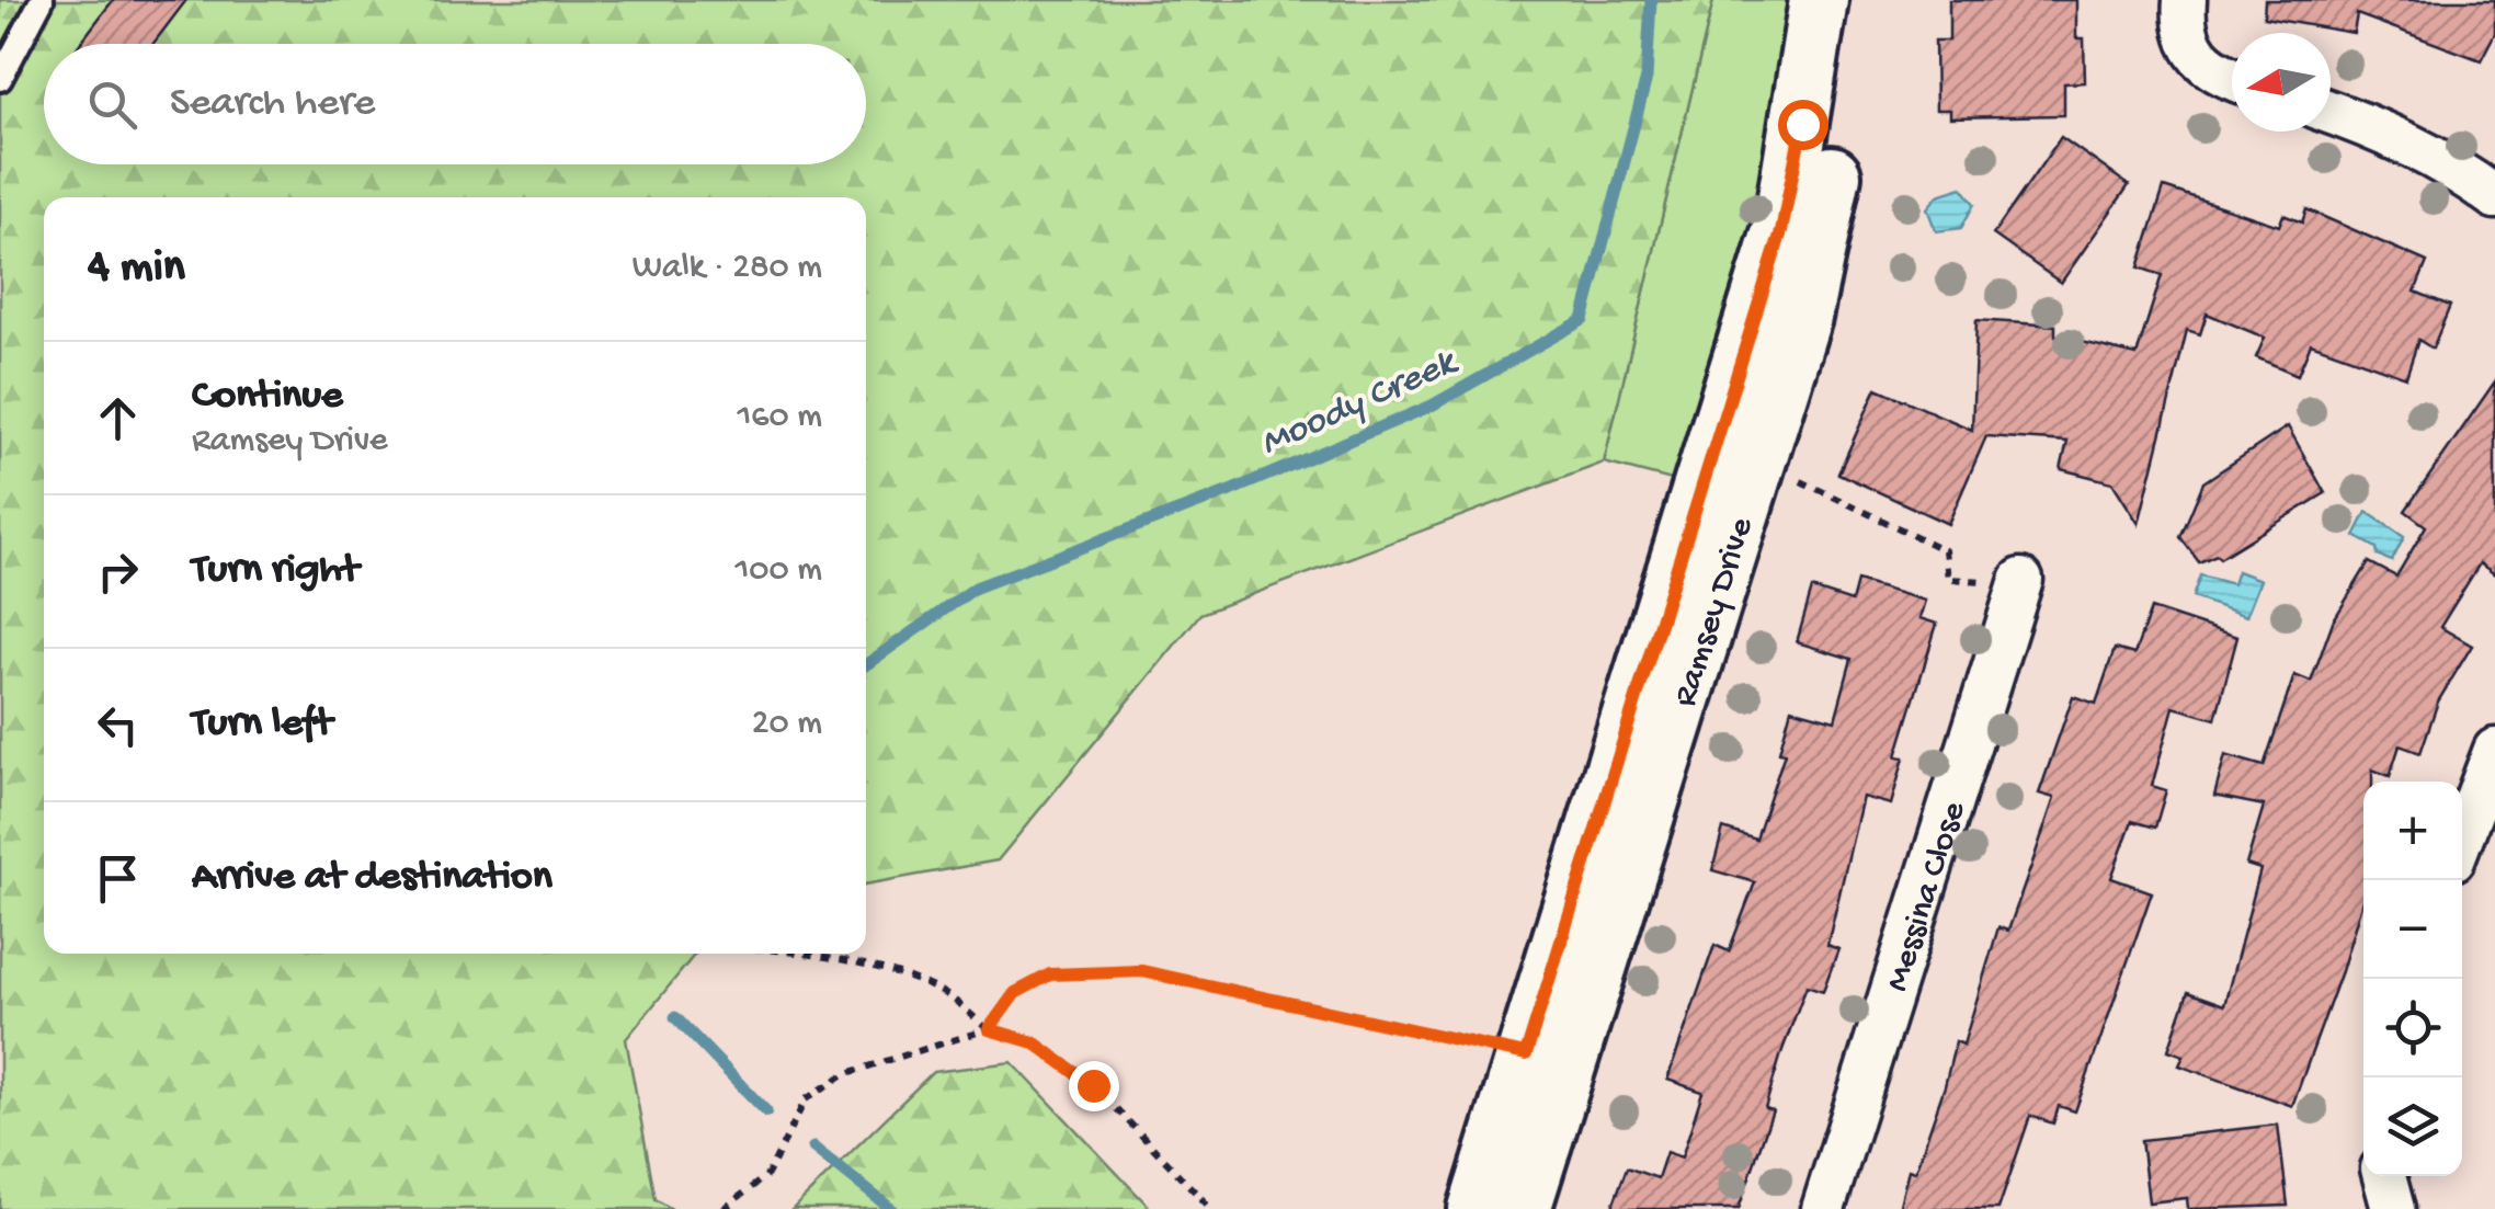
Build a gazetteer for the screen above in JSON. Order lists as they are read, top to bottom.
{
  "streets": {
    "main road": ["Ramsey Drive"],
    "street": ["Messina Close"]
  },
  "water": ["Moody Creek"],
  "north": "left",
  "page": {
    "search": "Search here",
    "heading": ["4 min", "Walk · 280 m"],
    "list": [
      ["Continue", "Ramsey Drive", "160 m"],
      ["Turn right", "100 m"],
      ["Turn left", "20 m"],
      "Arrive at destination"
    ],
    "map_buttons": ["+", "−"]
  }
}
